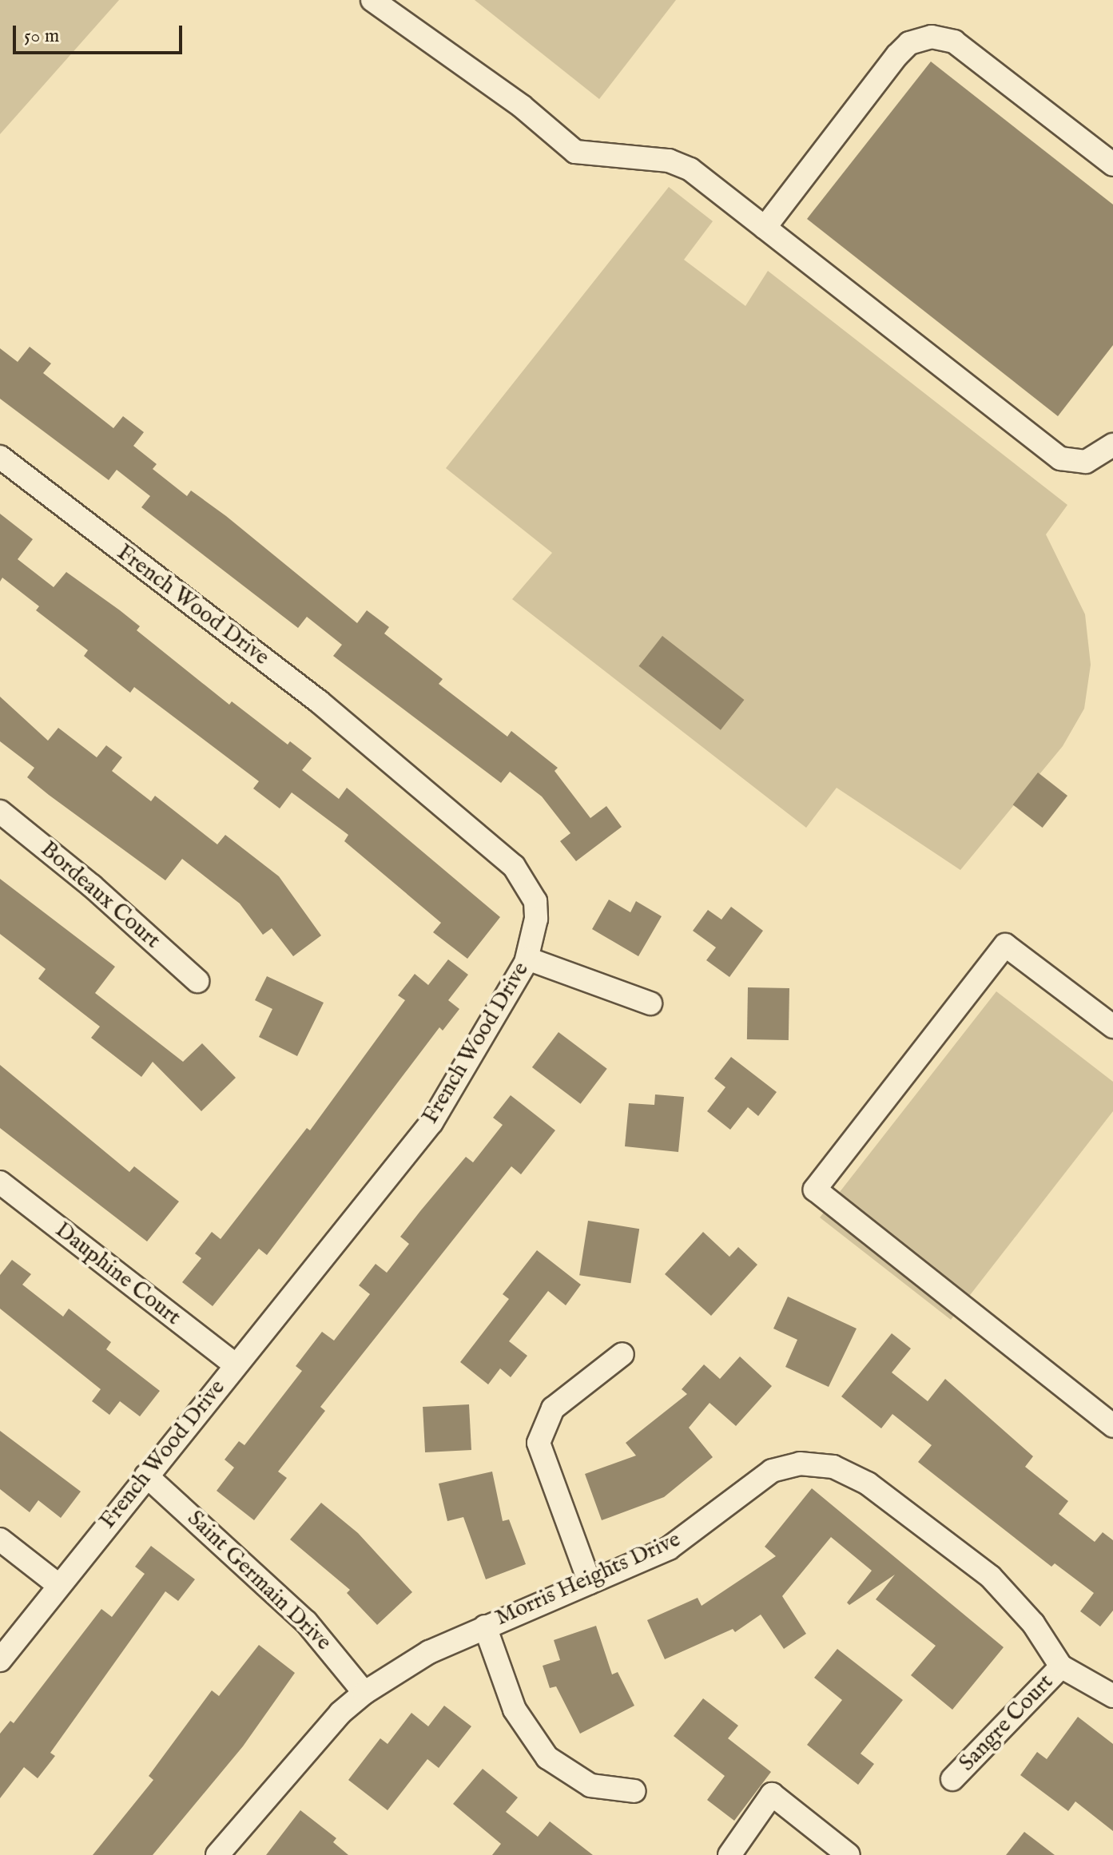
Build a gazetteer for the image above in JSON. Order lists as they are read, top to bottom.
{
  "streets": {
    "street": [
      "French Wood Drive",
      "Bordeaux Court",
      "Dauphine Court",
      "Morris Heights Drive",
      "Saint Germain Drive",
      "Sangre Court"
    ]
  },
  "crossings": [
    ["French Wood Drive", "Dauphine Court"],
    ["French Wood Drive", "Saint Germain Drive"],
    ["Morris Heights Drive", "Saint Germain Drive"],
    ["Morris Heights Drive", "Sangre Court"]
  ],
  "scale_bar": "50 m"
}
